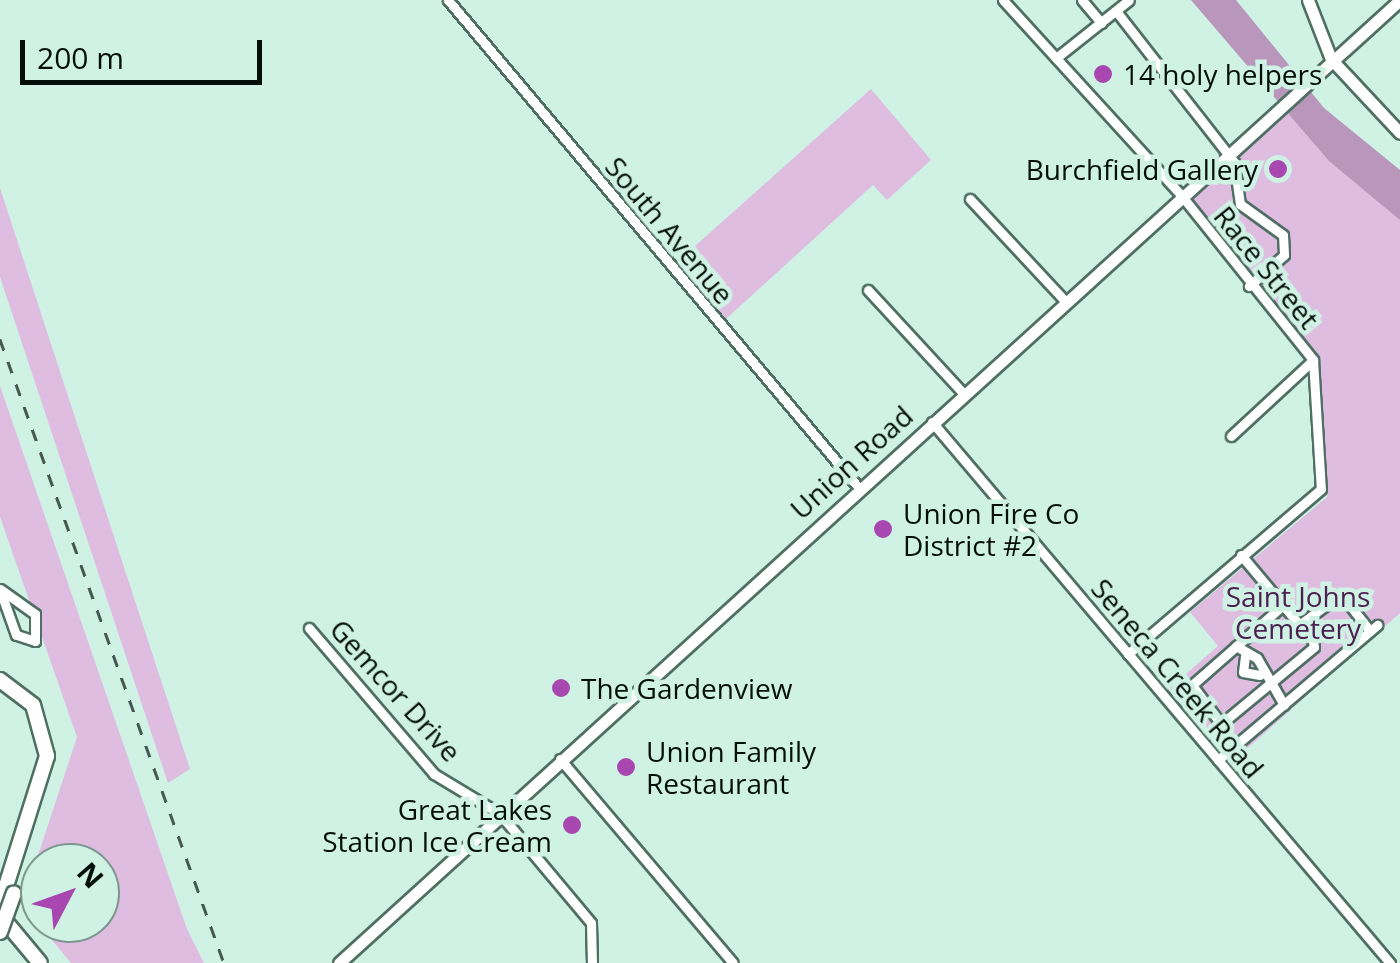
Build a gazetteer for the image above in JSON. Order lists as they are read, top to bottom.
{
  "streets": {
    "main road": ["Union Road"],
    "street": [
      "South Avenue",
      "Race Street",
      "Seneca Creek Road",
      "Gemcor Drive"
    ]
  },
  "crossings": [
    ["South Avenue", "Union Road"],
    ["Race Street", "Union Road"],
    ["Union Road", "Seneca Creek Road"],
    ["Union Road", "Gemcor Drive"]
  ],
  "parks": ["Saint Johns Cemetery"],
  "places": [
    "14 holy helpers",
    "Burchfield Gallery",
    "Union Fire Co District #2",
    "The Gardenview",
    "Union Family Restaurant",
    "Great Lakes Station Ice Cream"
  ],
  "scale_bar": "200 m",
  "north": "top right"
}
